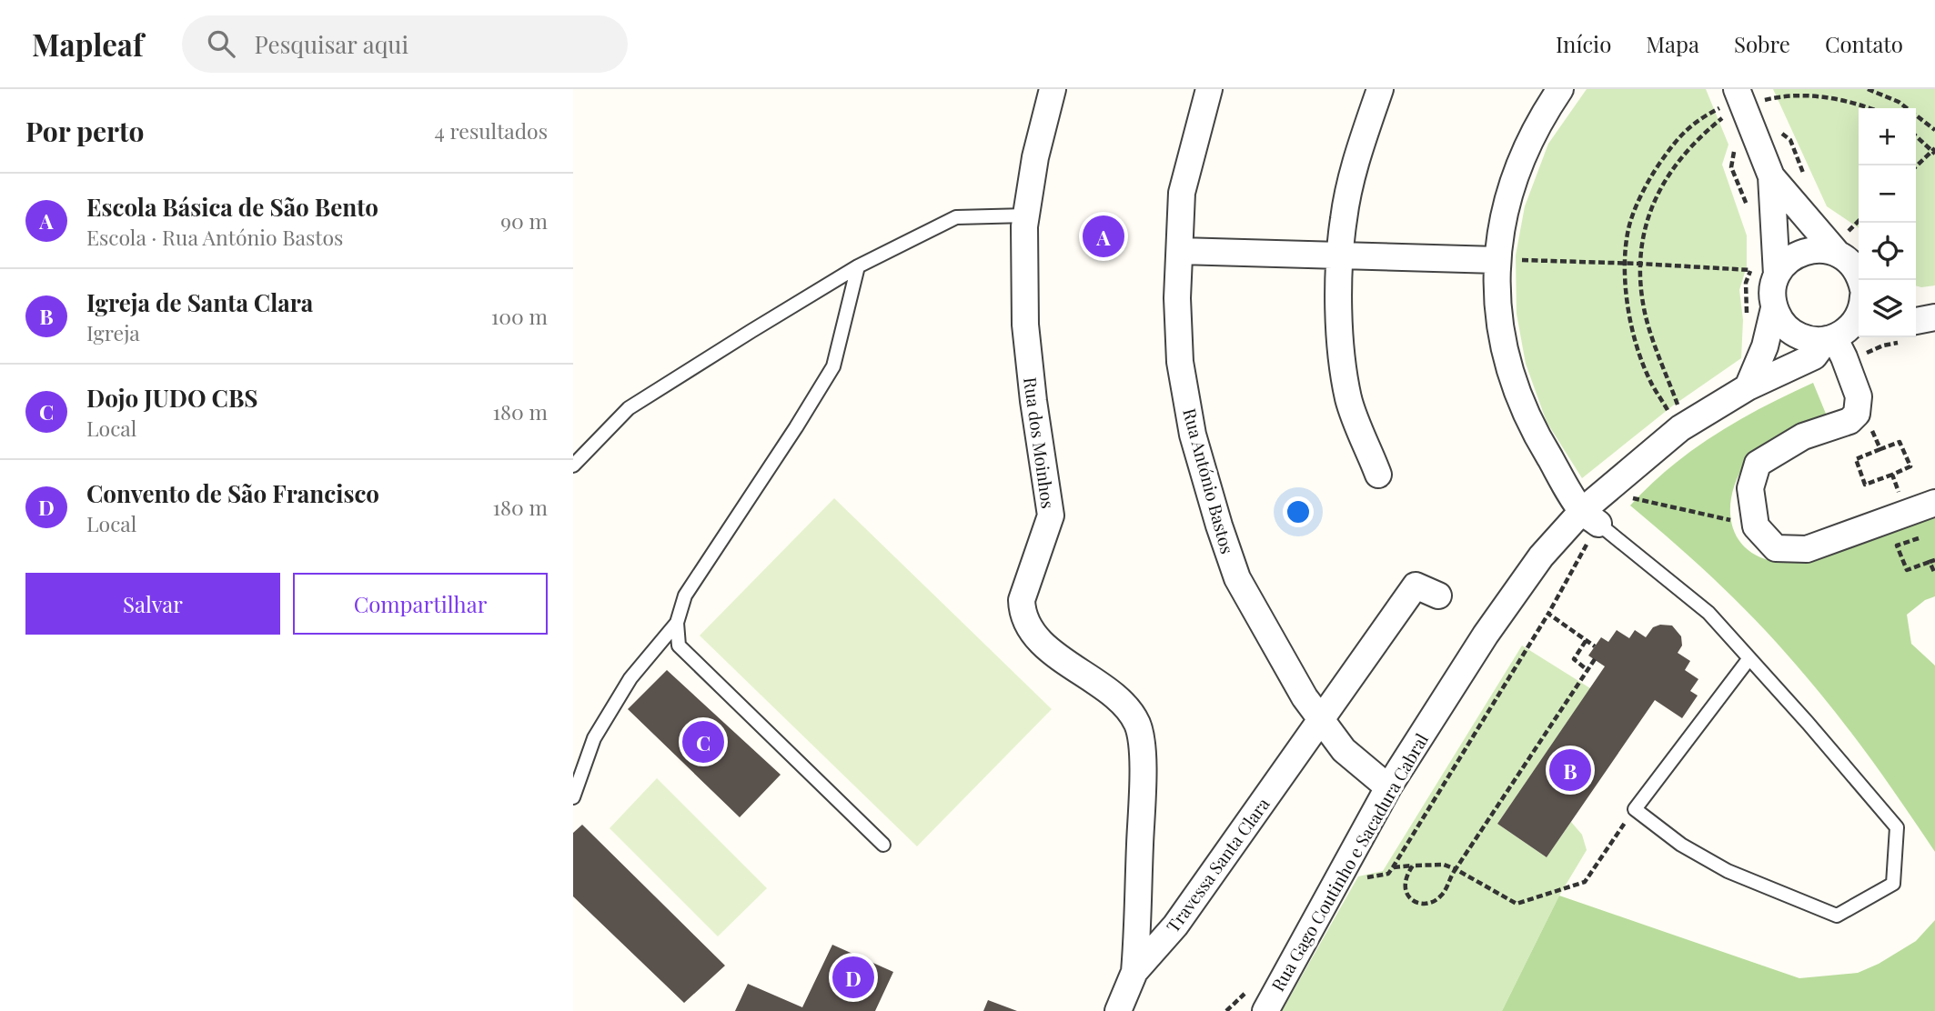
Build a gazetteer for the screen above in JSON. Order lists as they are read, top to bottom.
{
  "streets": {
    "street": [
      "Rua dos Moinhos",
      "Rua António Bastos",
      "Rua Gago Coutinho e Sacadura Cabral",
      "Travessa Santa Clara"
    ]
  },
  "crossings": [
    ["Rua dos Moinhos", "Travessa Santa Clara"],
    ["Rua António Bastos", "Rua Gago Coutinho e Sacadura Cabral"],
    ["Rua António Bastos", "Travessa Santa Clara"]
  ],
  "page": {
    "header": "Mapleaf",
    "search": "Pesquisar aqui",
    "nav": [
      "Início",
      "Mapa",
      "Sobre",
      "Contato"
    ],
    "heading": ["Por perto", "4 resultados"],
    "map_buttons": ["+", "−"],
    "list": [
      {
        "mark": "A",
        "name": "Escola Básica de São Bento",
        "note": "Escola · Rua António Bastos",
        "value": "90 m"
      },
      {
        "mark": "B",
        "name": "Igreja de Santa Clara",
        "note": "Igreja",
        "value": "100 m"
      },
      {
        "mark": "C",
        "name": "Dojo JUDO CBS",
        "note": "Local",
        "value": "180 m"
      },
      {
        "mark": "D",
        "name": "Convento de São Francisco",
        "note": "Local",
        "value": "180 m"
      }
    ],
    "pins": [
      "A",
      "C",
      "B",
      "D"
    ],
    "buttons": ["Salvar", "Compartilhar"]
  }
}
